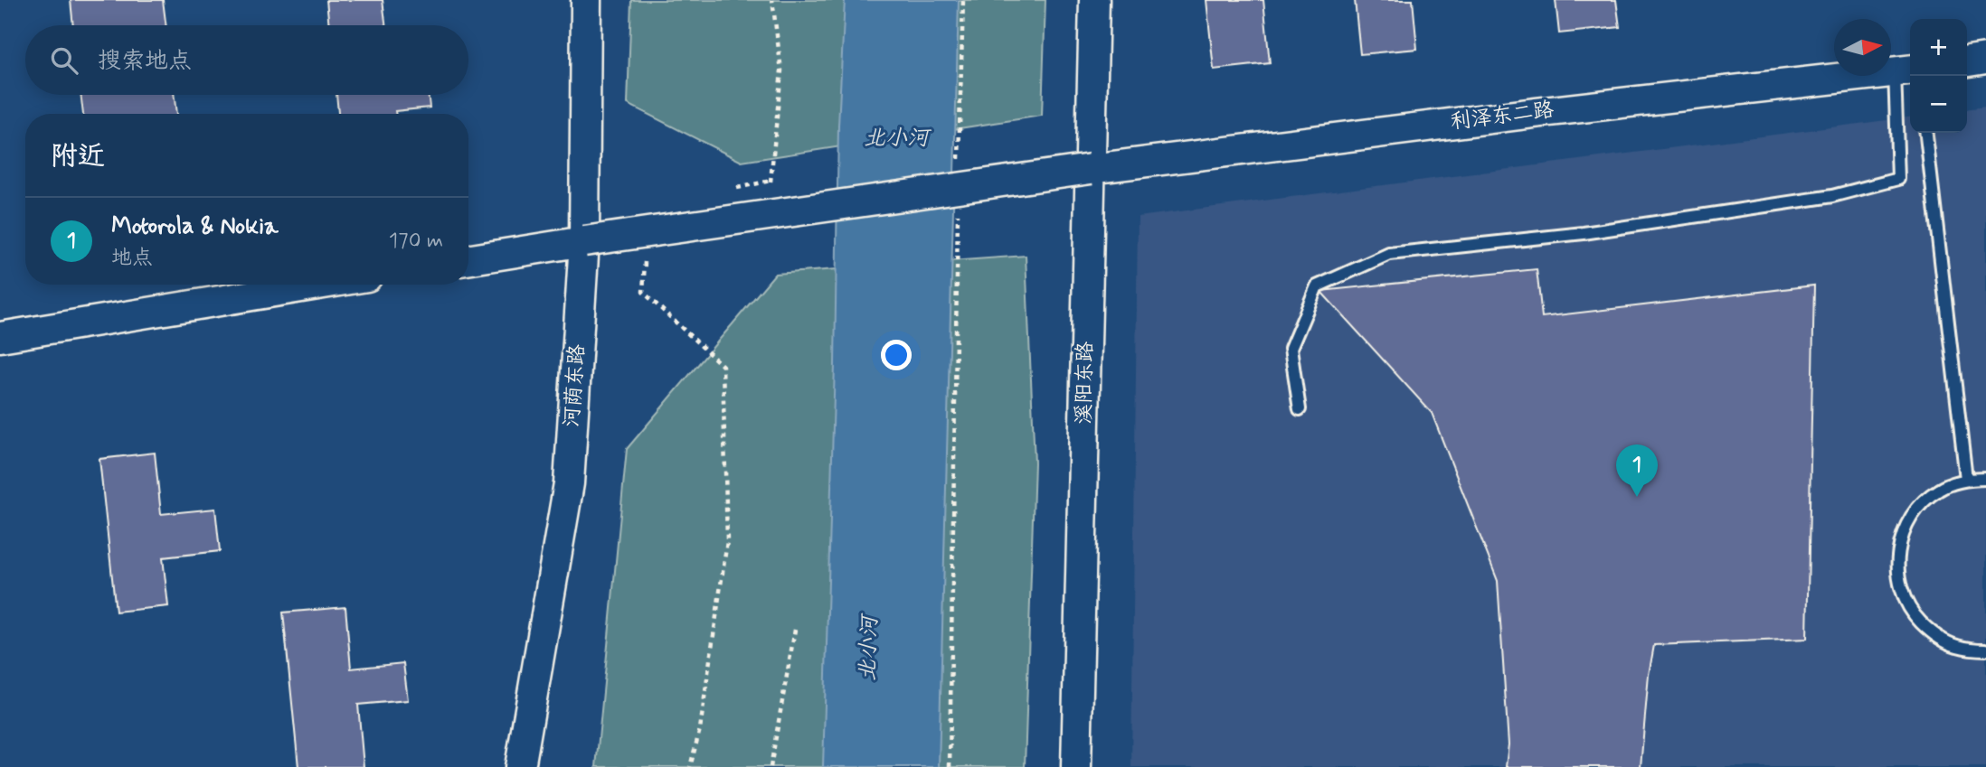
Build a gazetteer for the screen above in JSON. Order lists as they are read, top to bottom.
{
  "streets": {
    "street": ["利泽东二路", "溪阳东路", "河荫东路"]
  },
  "crossings": [
    ["利泽东二路", "溪阳东路"],
    ["利泽东二路", "河荫东路"]
  ],
  "water": ["北小河"],
  "north": "right",
  "page": {
    "map_buttons": ["+", "−"],
    "search": "搜索地点",
    "heading": "附近",
    "list": [
      {
        "mark": "1",
        "name": "Motorola & Nokia",
        "note": "地点",
        "value": "170 m"
      }
    ],
    "pins": "1"
  }
}
